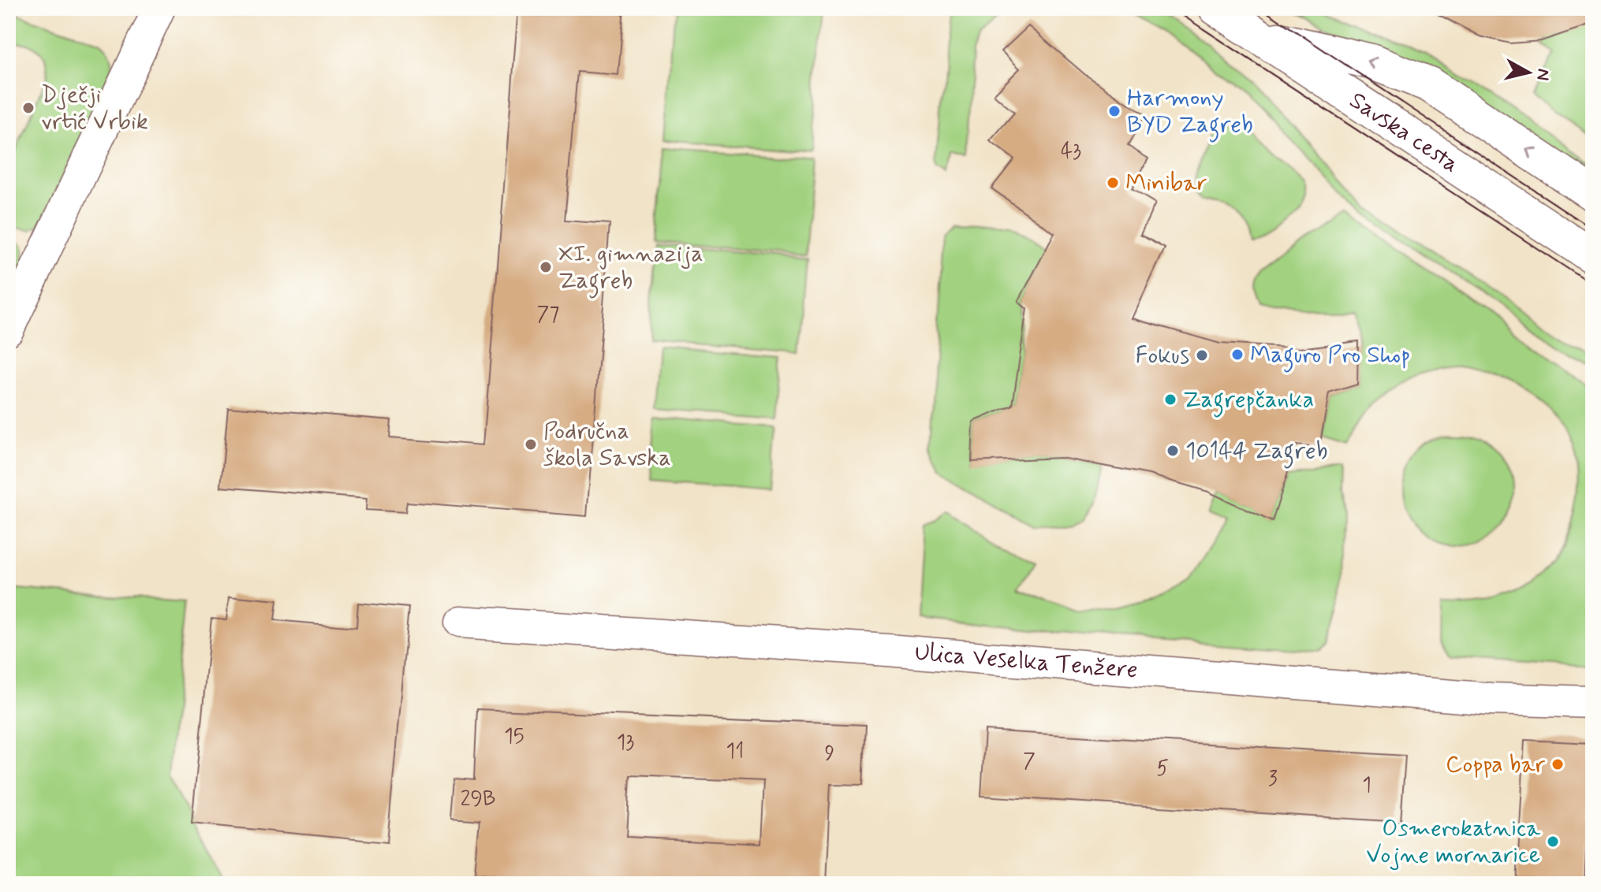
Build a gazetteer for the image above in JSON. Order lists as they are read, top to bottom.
{
  "streets": {
    "main road": ["Savska cesta"],
    "street": ["Ulica Veselka Tenžere"]
  },
  "places": [
    "Dječji vrtić Vrbik",
    "Harmony BYD Zagreb",
    "Minibar",
    "XI. gimnazija Zagreb",
    "Maguro Pro Shop",
    "Fokus",
    "Zagrepčanka",
    "Područna škola Savska",
    "10144 Zagreb",
    "Coppa bar",
    "Osmerokatnica Vojne mornarice"
  ],
  "house_numbers": [
    "43",
    "77",
    "15",
    "13",
    "11",
    "9",
    "7",
    "5",
    "3",
    "1",
    "29B"
  ],
  "north": "right"
}
